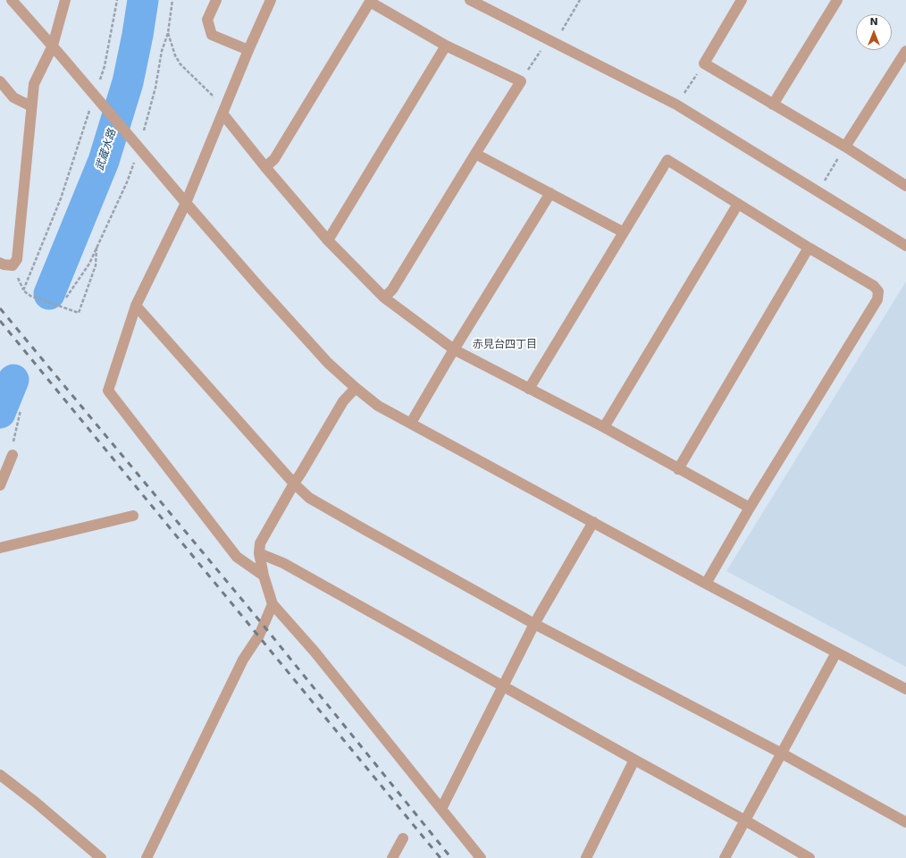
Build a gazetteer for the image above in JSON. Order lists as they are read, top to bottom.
{
  "districts": ["赤見台四丁目"],
  "water": ["武蔵水路"],
  "north": "top"
}
